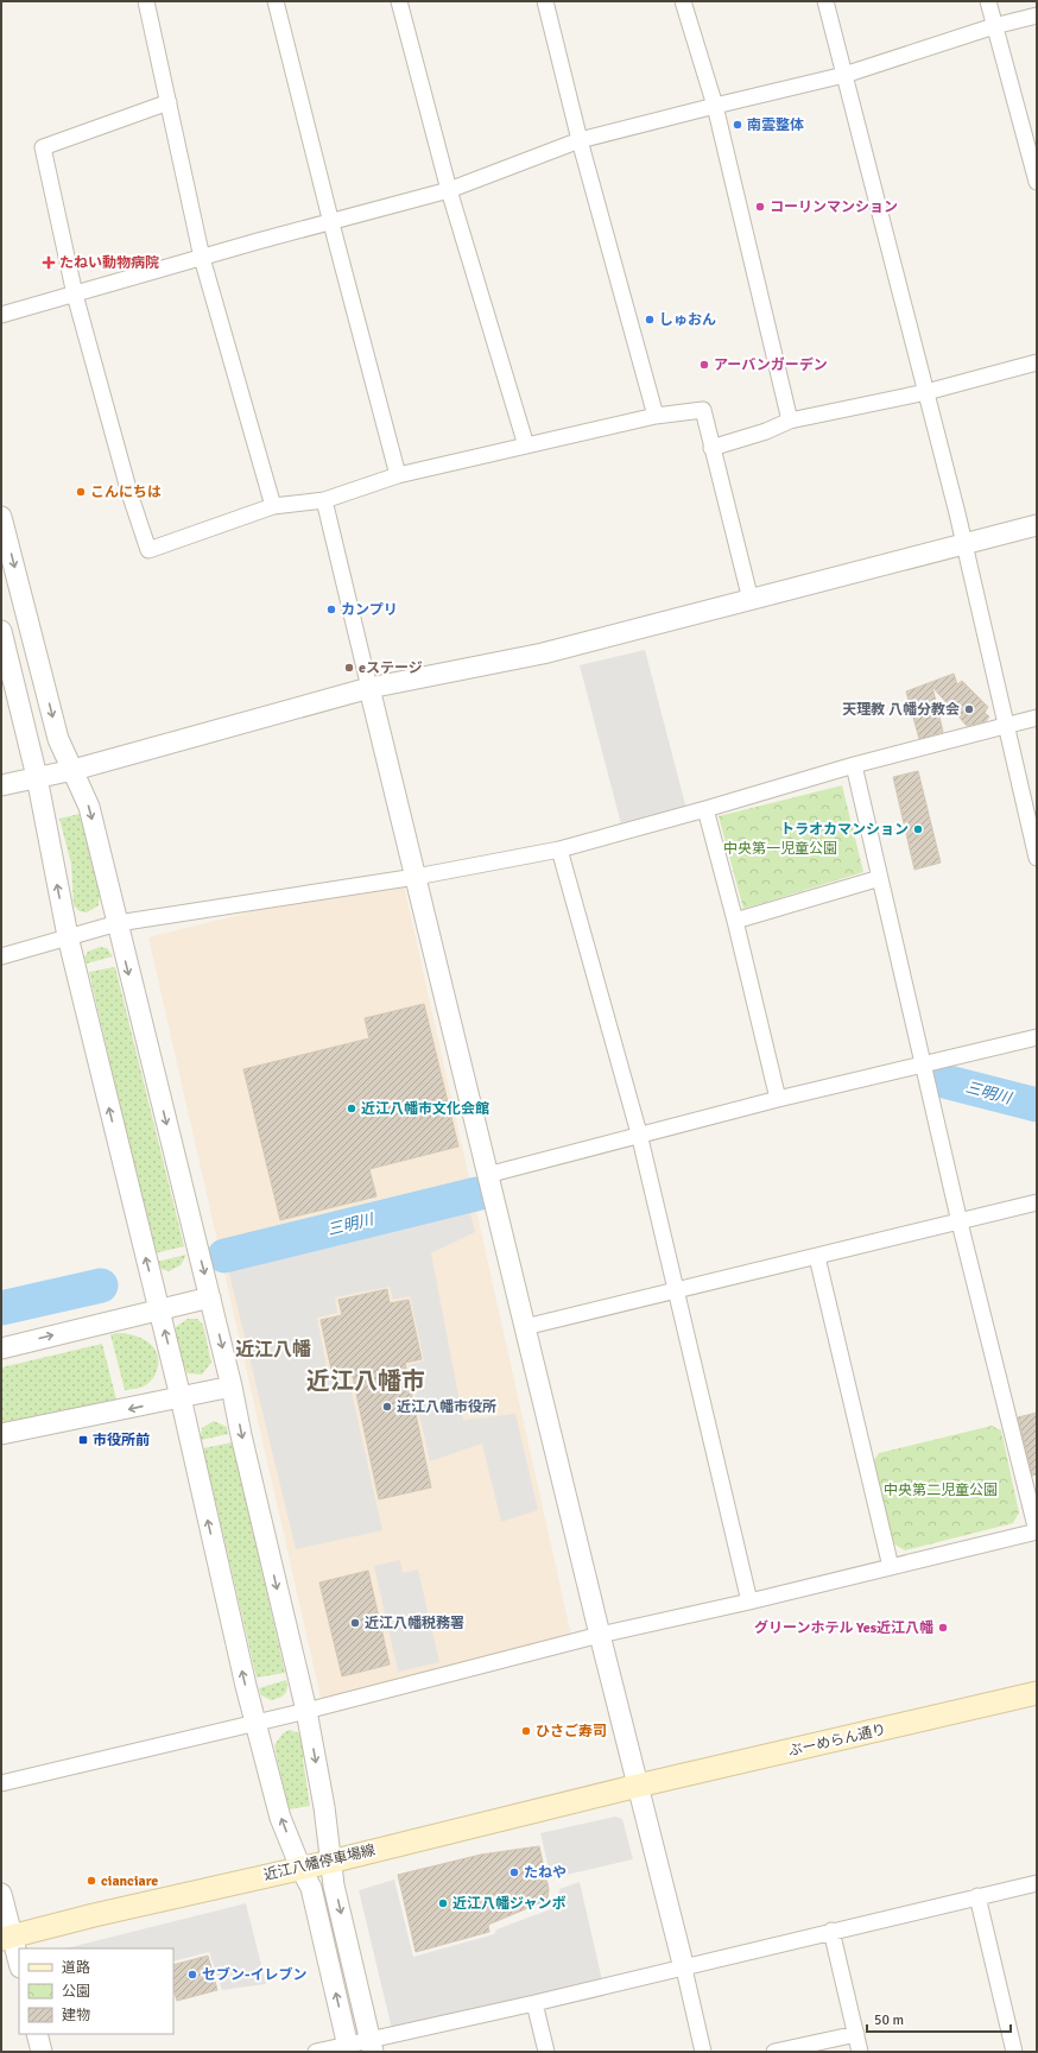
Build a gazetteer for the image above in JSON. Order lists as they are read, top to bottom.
{
  "streets": {
    "main road": ["ぶーめらん通り", "近江八幡停車場線"]
  },
  "crossings": [
    ["ぶーめらん通り", "近江八幡停車場線"]
  ],
  "districts": ["近江八幡", "近江八幡市"],
  "water": ["三明川"],
  "parks": ["中央第一児童公園", "中央第二児童公園"],
  "places": {
    "other": [
      "南雲整体",
      "コーリンマンション",
      "しゅおん",
      "アーバンガーデン",
      "こんにちは",
      "カンプリ",
      "eステージ",
      "天理教 八幡分教会",
      "トラオカマンション",
      "近江八幡市文化会館",
      "近江八幡市役所",
      "近江八幡税務署",
      "グリーンホテル Yes近江八幡",
      "ひさご寿司",
      "たねや",
      "cianciare",
      "近江八幡ジャンボ",
      "セブン-イレブン"
    ],
    "health": ["たねい動物病院"],
    "transit": ["市役所前"]
  },
  "legend": ["道路", "公園", "建物"],
  "scale_bar": "50 m"
}
